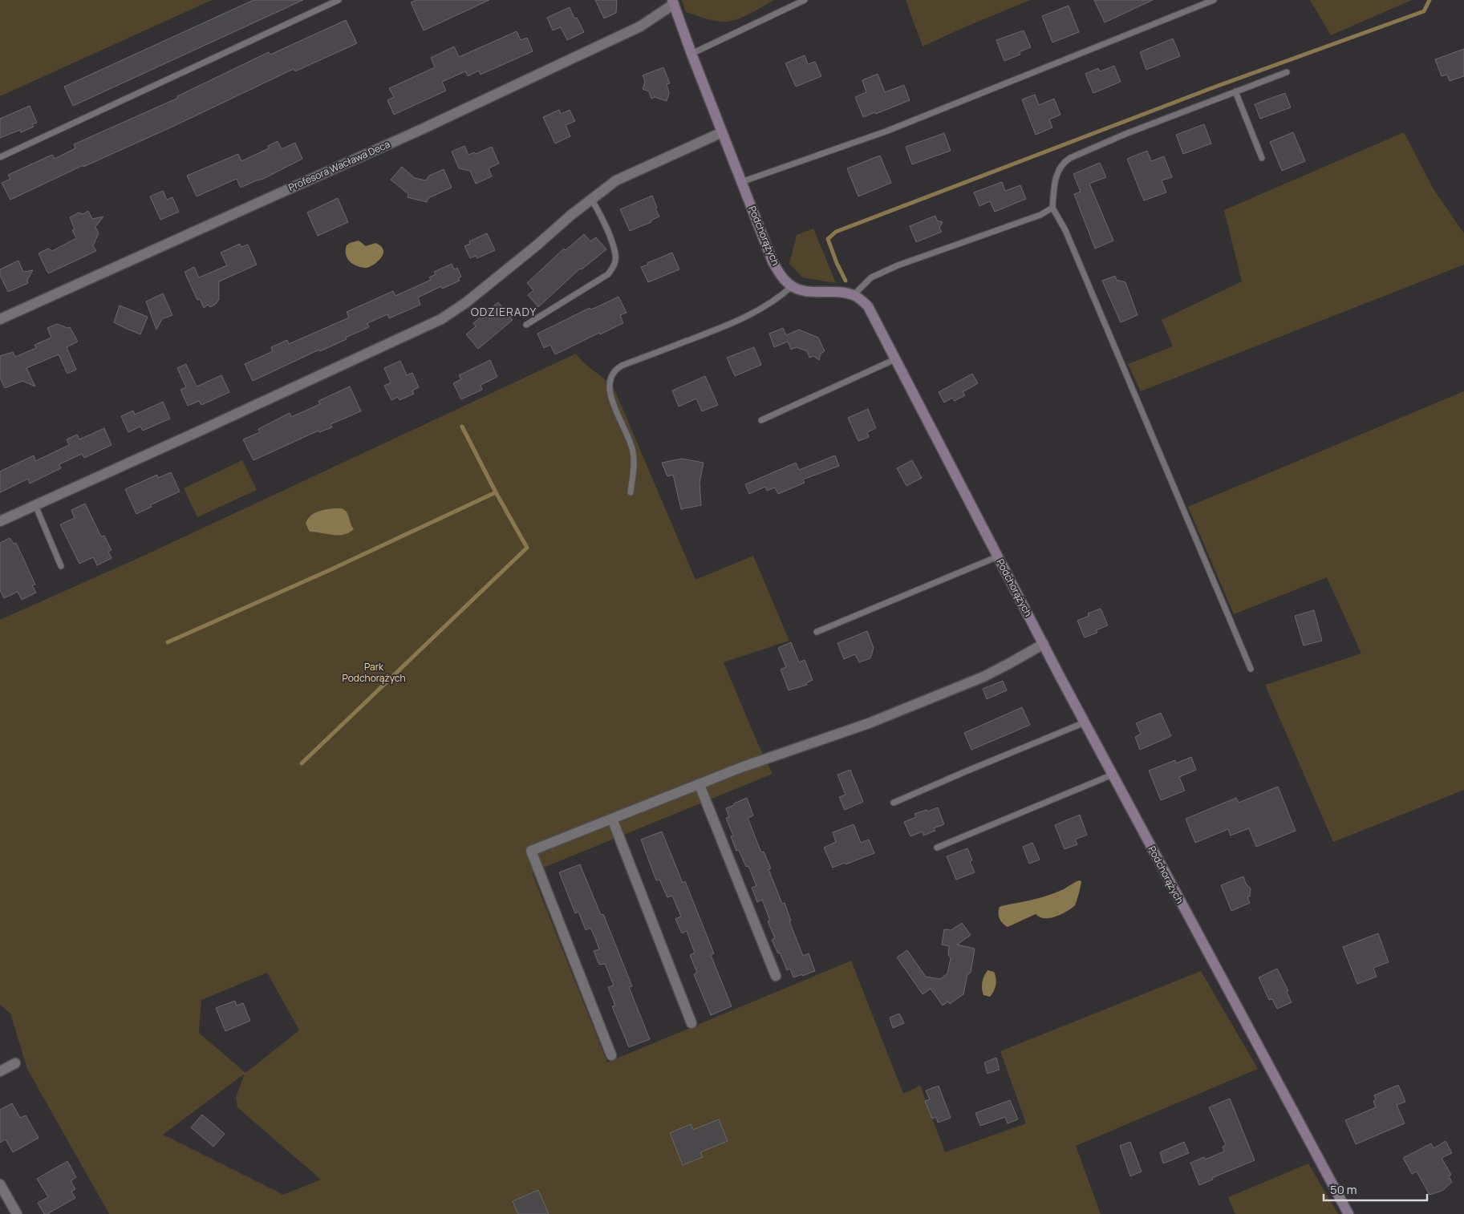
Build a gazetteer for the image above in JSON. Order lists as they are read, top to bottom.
{
  "streets": {
    "street": ["Profesora Wacława Deca", "Podchorążych"]
  },
  "crossings": [
    ["Profesora Wacława Deca", "Podchorążych"]
  ],
  "districts": ["ODZIERADY"],
  "parks": ["Park Podchorążych"],
  "scale_bar": "50 m"
}
